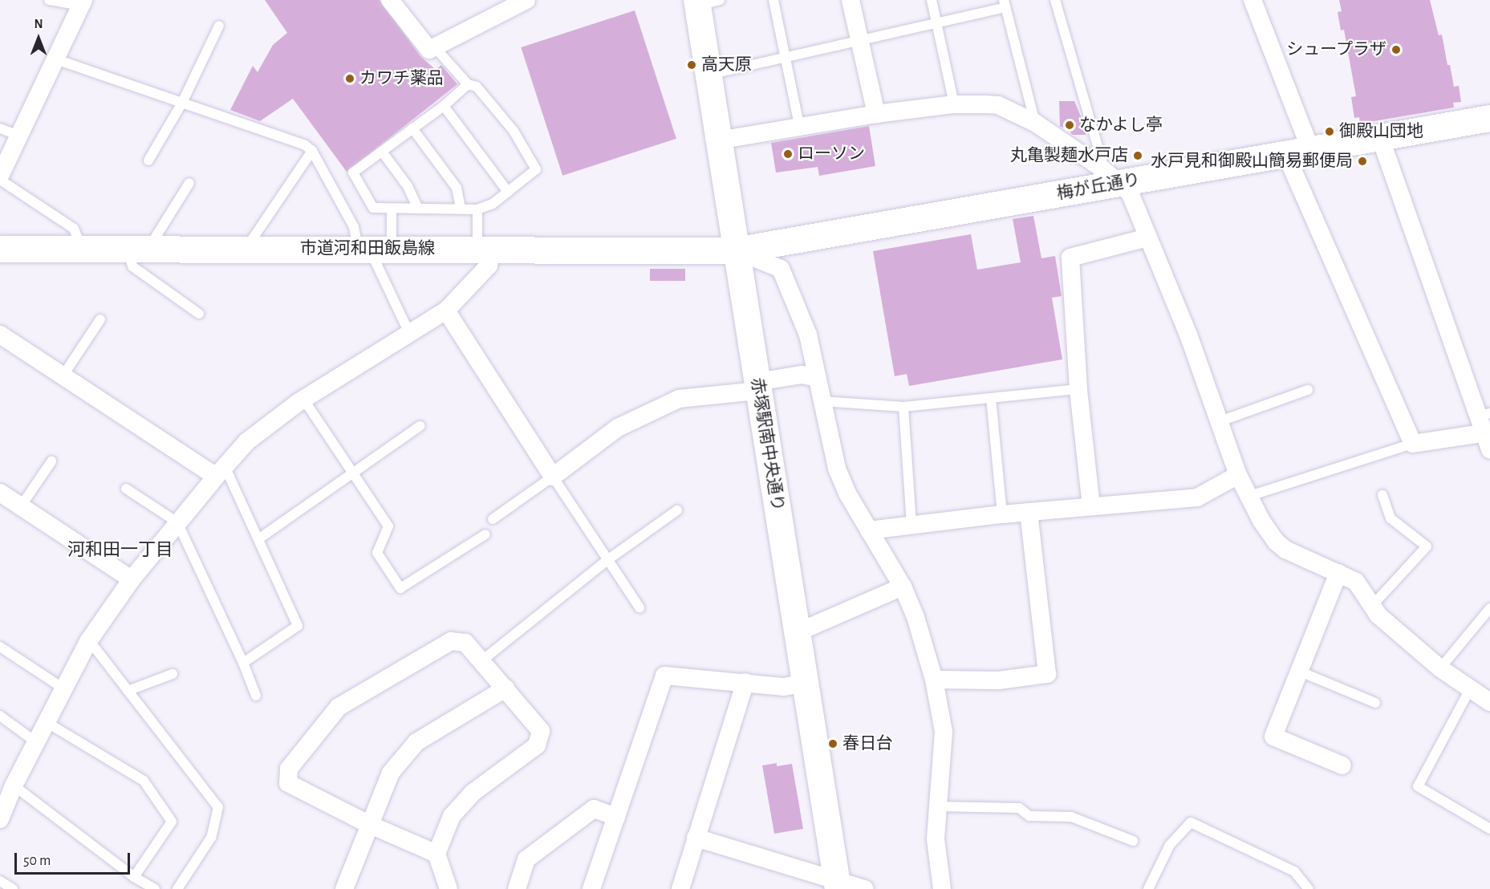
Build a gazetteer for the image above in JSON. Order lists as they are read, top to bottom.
{
  "streets": {
    "street": ["梅が丘通り", "市道河和田飯島線", "赤塚駅南中央通り"]
  },
  "crossings": [
    ["梅が丘通り", "市道河和田飯島線"],
    ["梅が丘通り", "赤塚駅南中央通り"],
    ["市道河和田飯島線", "赤塚駅南中央通り"]
  ],
  "districts": ["河和田一丁目"],
  "places": [
    "シュープラザ",
    "高天原",
    "カワチ薬品",
    "なかよし亭",
    "御殿山団地",
    "ローソン",
    "丸亀製麺水戸店",
    "水戸見和御殿山簡易郵便局",
    "春日台"
  ],
  "scale_bar": "50 m",
  "north": "top"
}
